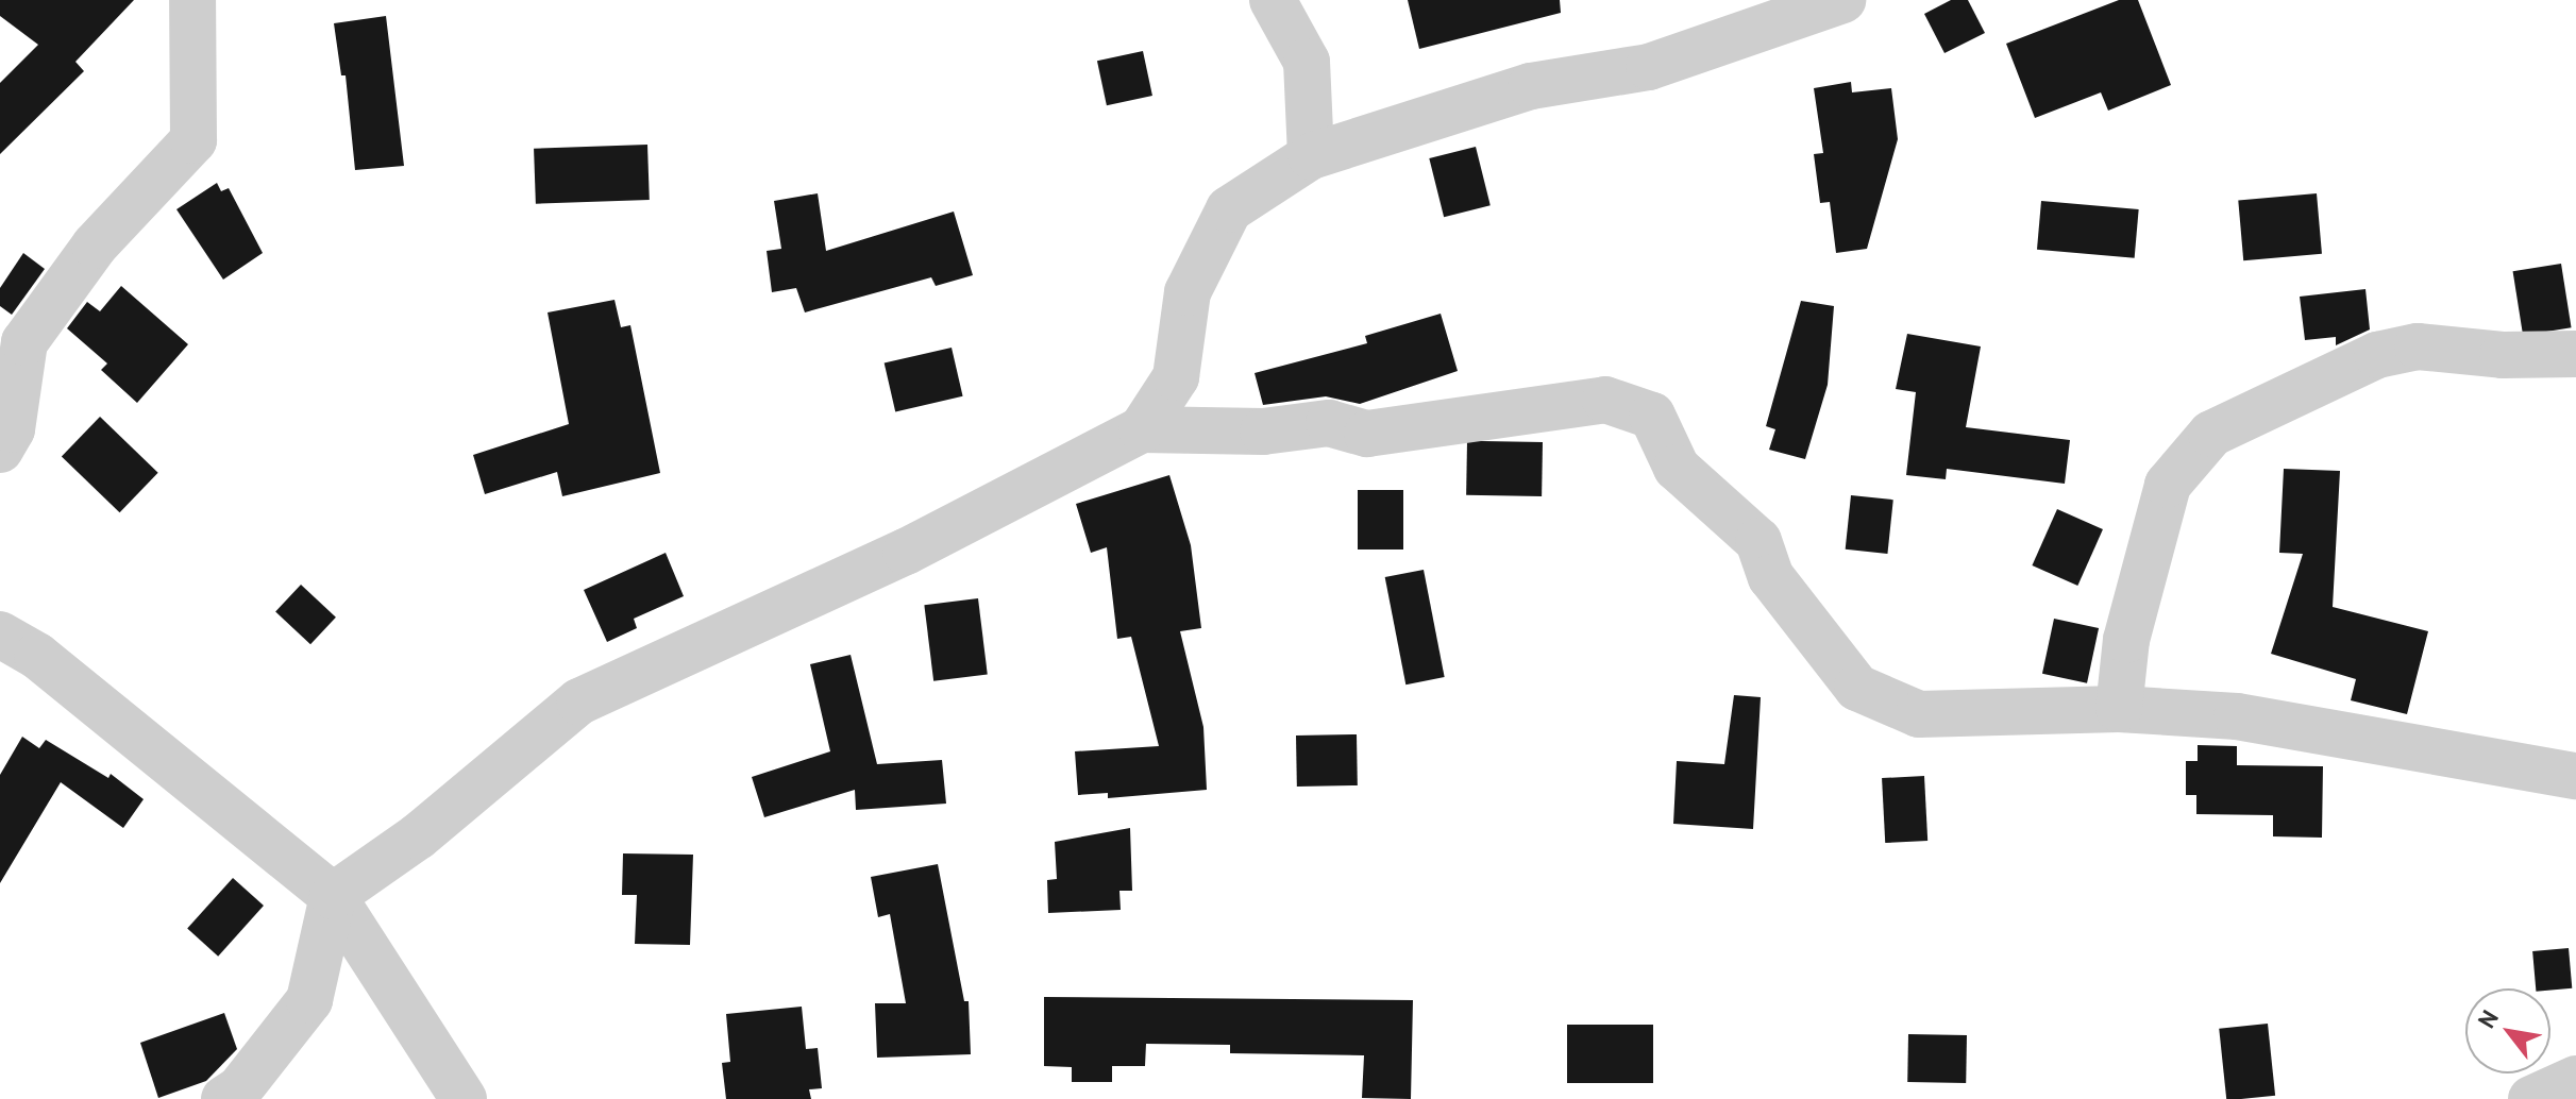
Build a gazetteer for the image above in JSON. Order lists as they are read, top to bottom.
{
  "north": "top left"
}
